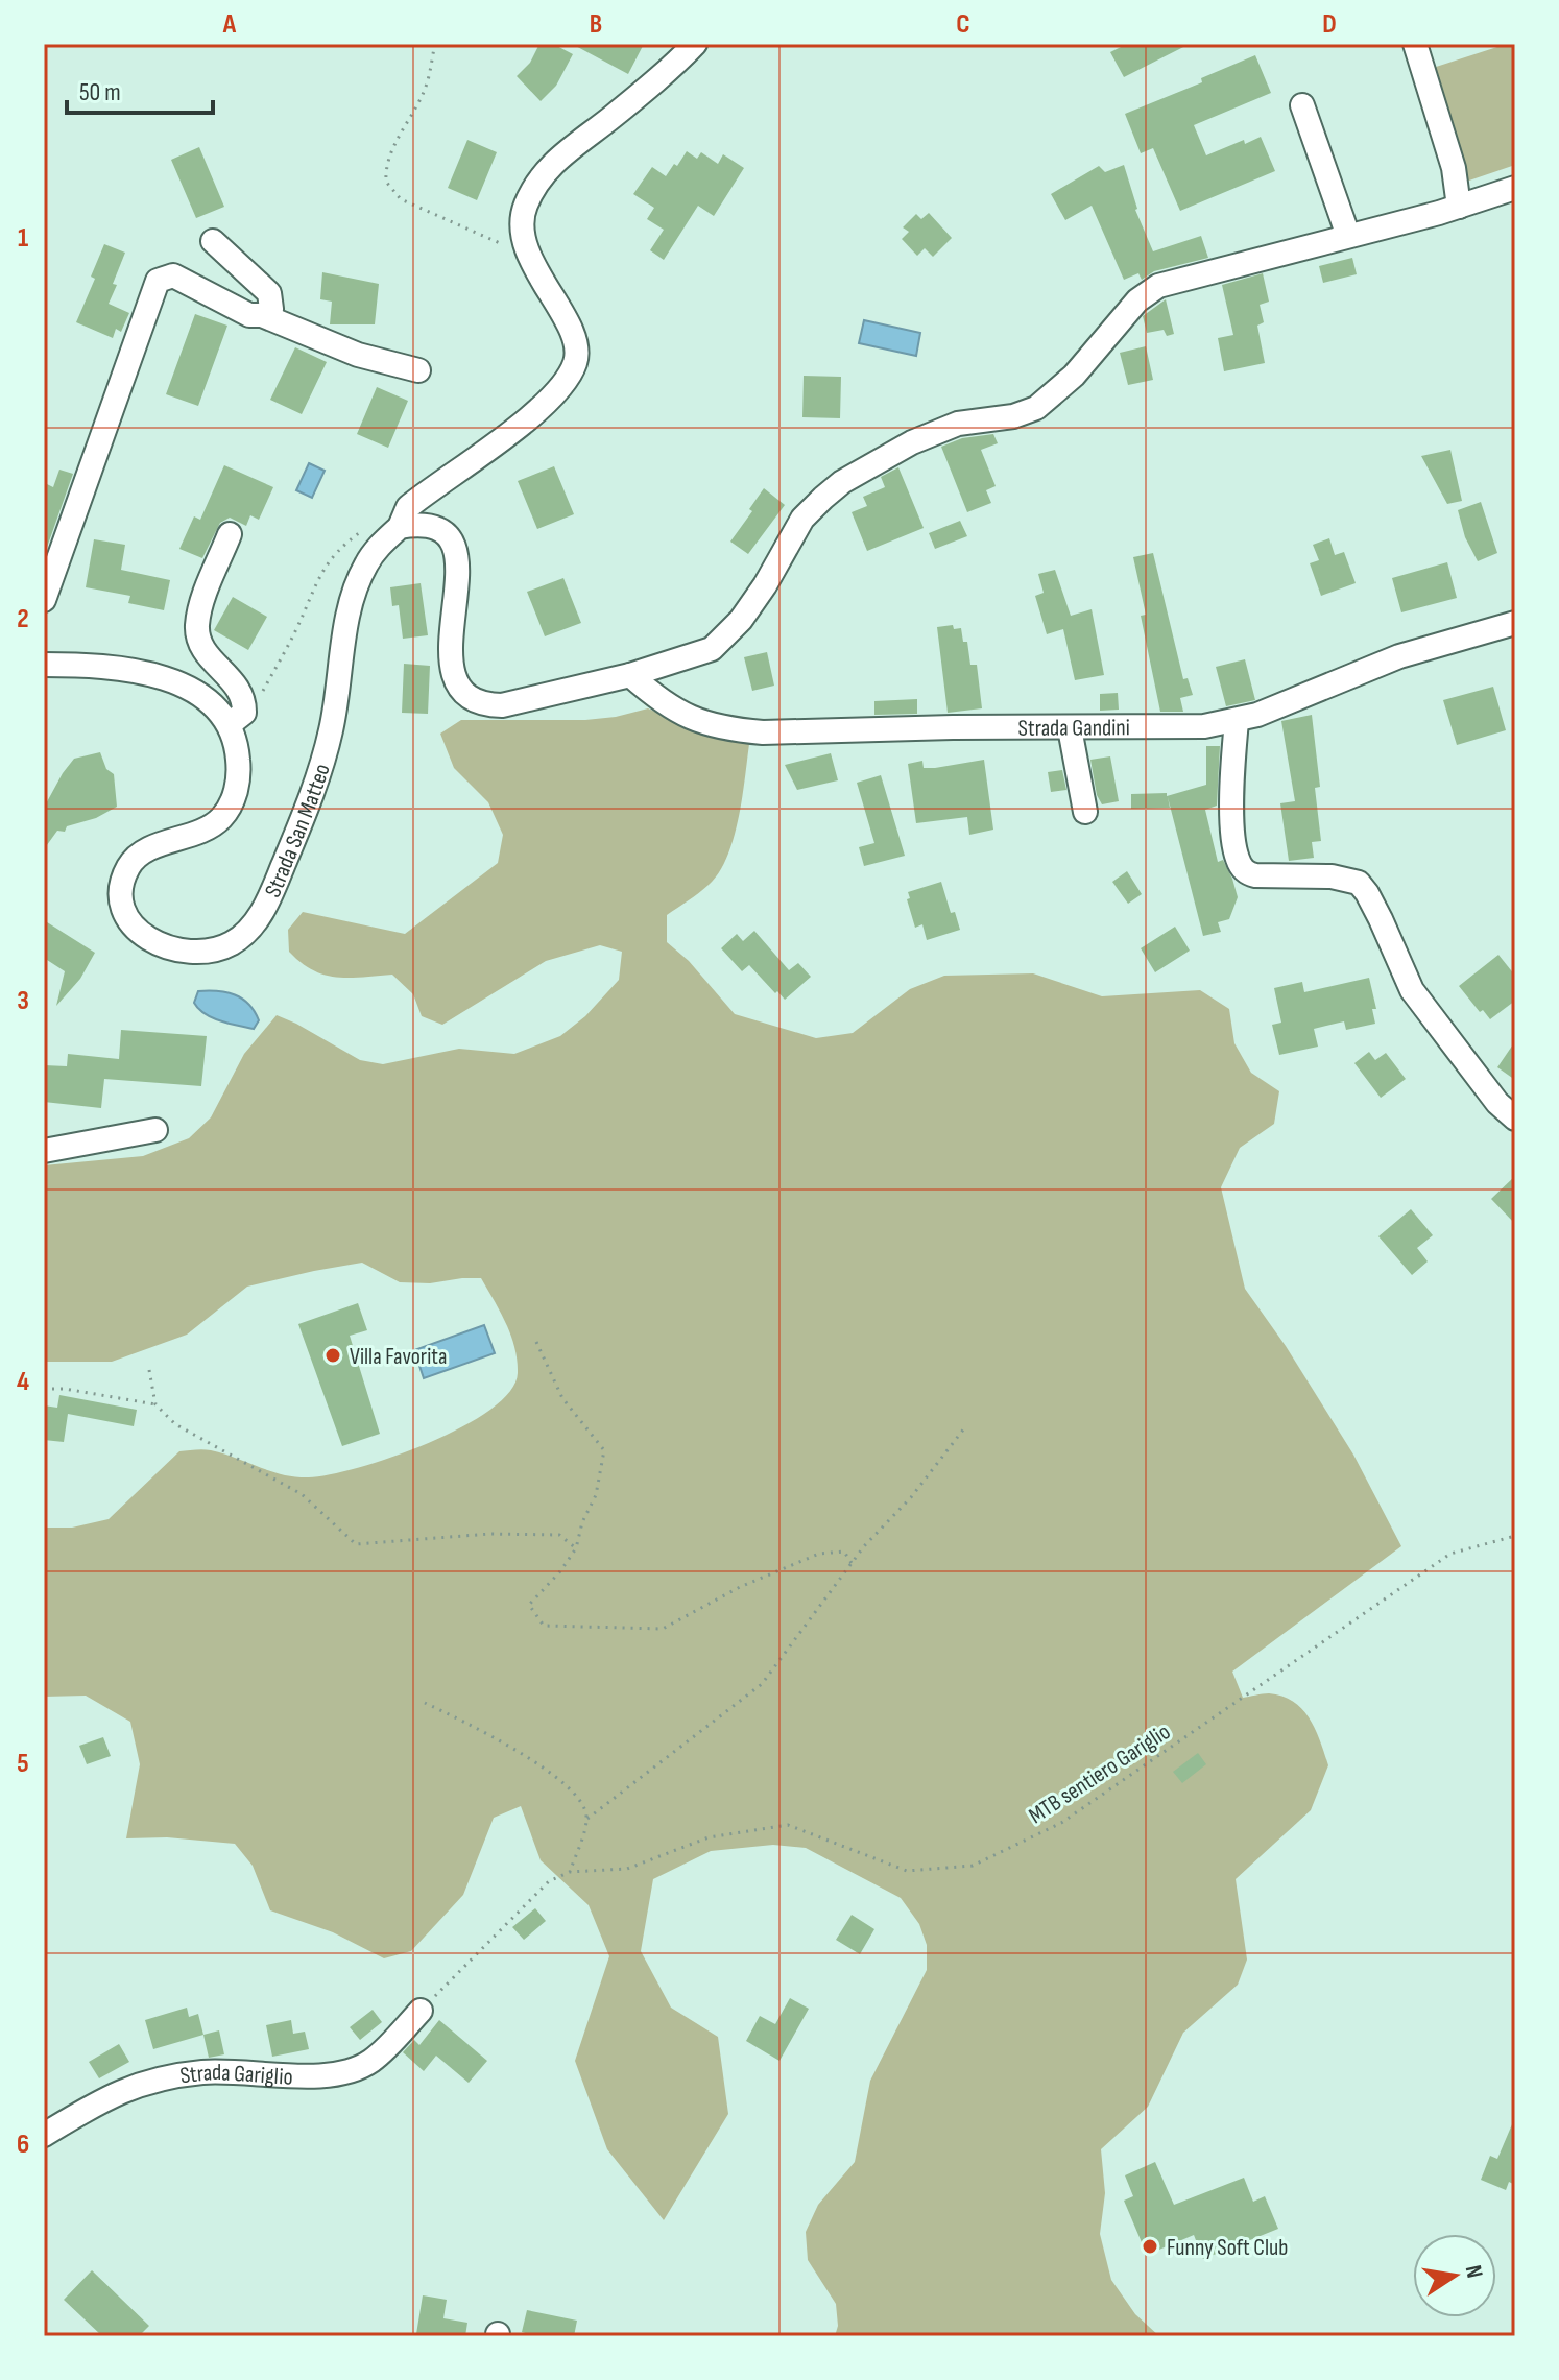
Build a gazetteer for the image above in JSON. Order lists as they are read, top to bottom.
{
  "streets": {
    "street": ["Strada Gandini", "Strada San Matteo", "Strada Gariglio"],
    "path": ["MTB sentiero Gariglio"]
  },
  "places": ["Villa Favorita", "Funny Soft Club"],
  "scale_bar": "50 m",
  "north": "right",
  "grid": {
    "columns": [
      "A",
      "B",
      "C",
      "D"
    ],
    "rows": [
      "1",
      "2",
      "3",
      "4",
      "5",
      "6"
    ]
  }
}
